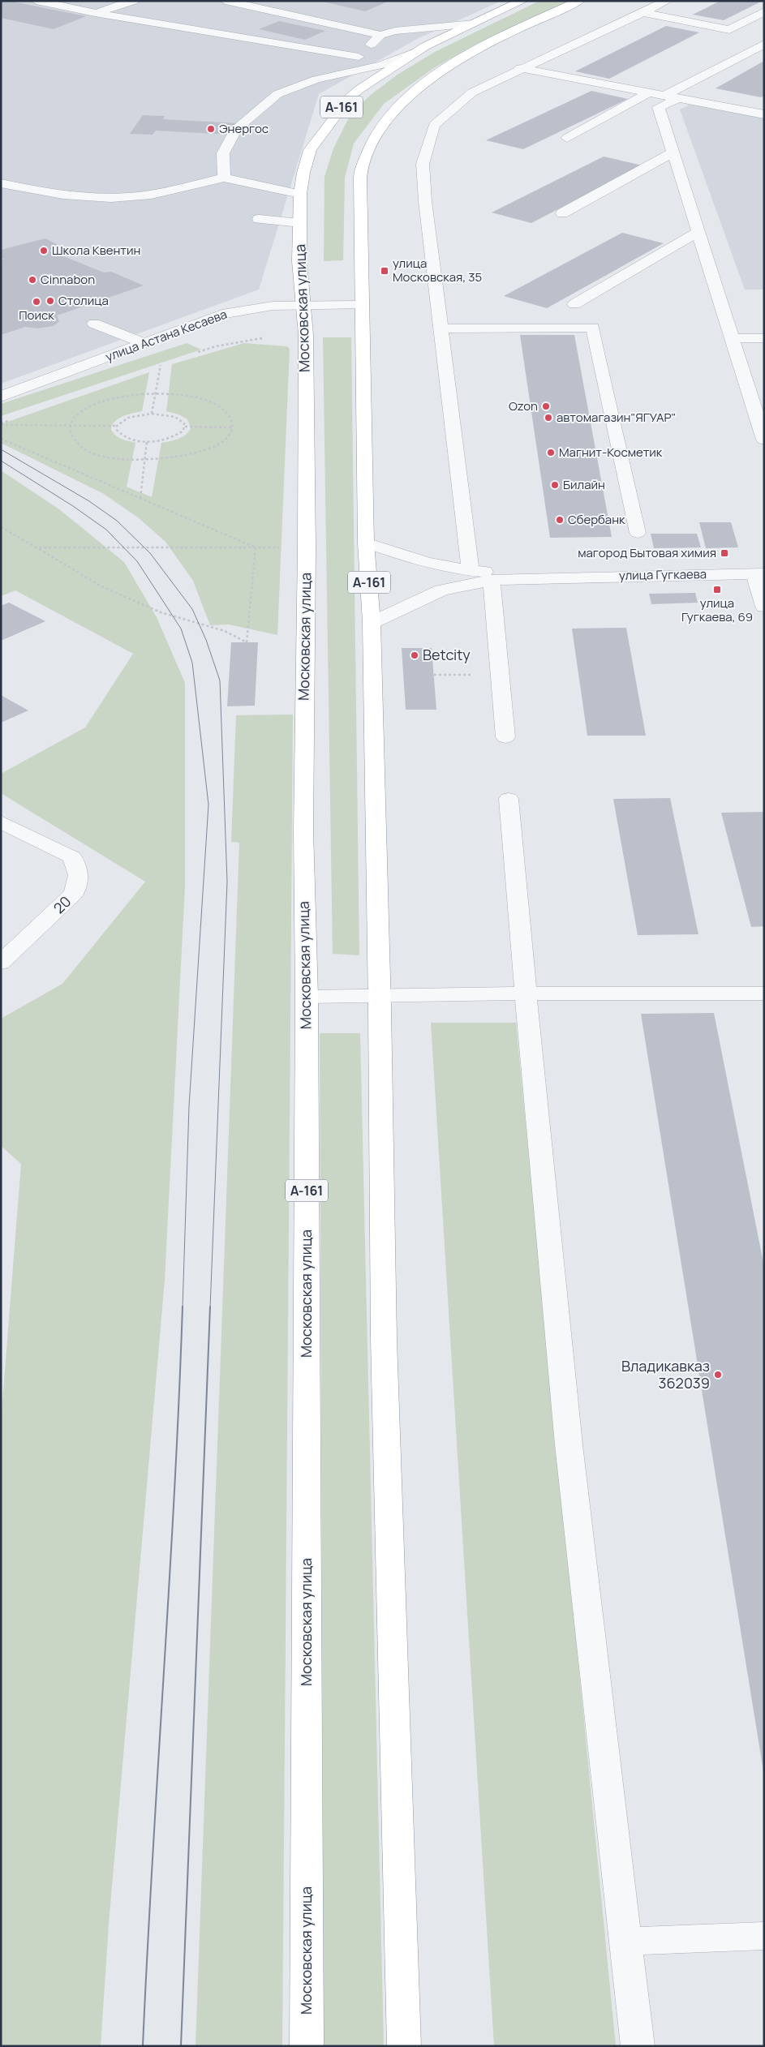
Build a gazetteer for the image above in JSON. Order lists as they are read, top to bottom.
{
  "streets": {
    "highway": ["А-161", "Московская улица"],
    "street": ["улица Астана Кесаева", "улица Гугкаева", "20"]
  },
  "crossings": [
    ["А-161", "улица Астана Кесаева"],
    ["А-161", "улица Гугкаева"],
    ["Московская улица", "улица Астана Кесаева"]
  ],
  "places": {
    "other": [
      "Энергос",
      "Школа Квентин",
      "Cinnabon",
      "Столица",
      "Поиск",
      "Ozon",
      "автомагазин\"ЯГУАР\"",
      "Магнит-Косметик",
      "Билайн",
      "Сбербанк",
      "Betcity",
      "Владикавказ 362039"
    ],
    "transit": ["улица Московская, 35", "магород Бытовая химия", "улица Гугкаева, 69"]
  }
}
